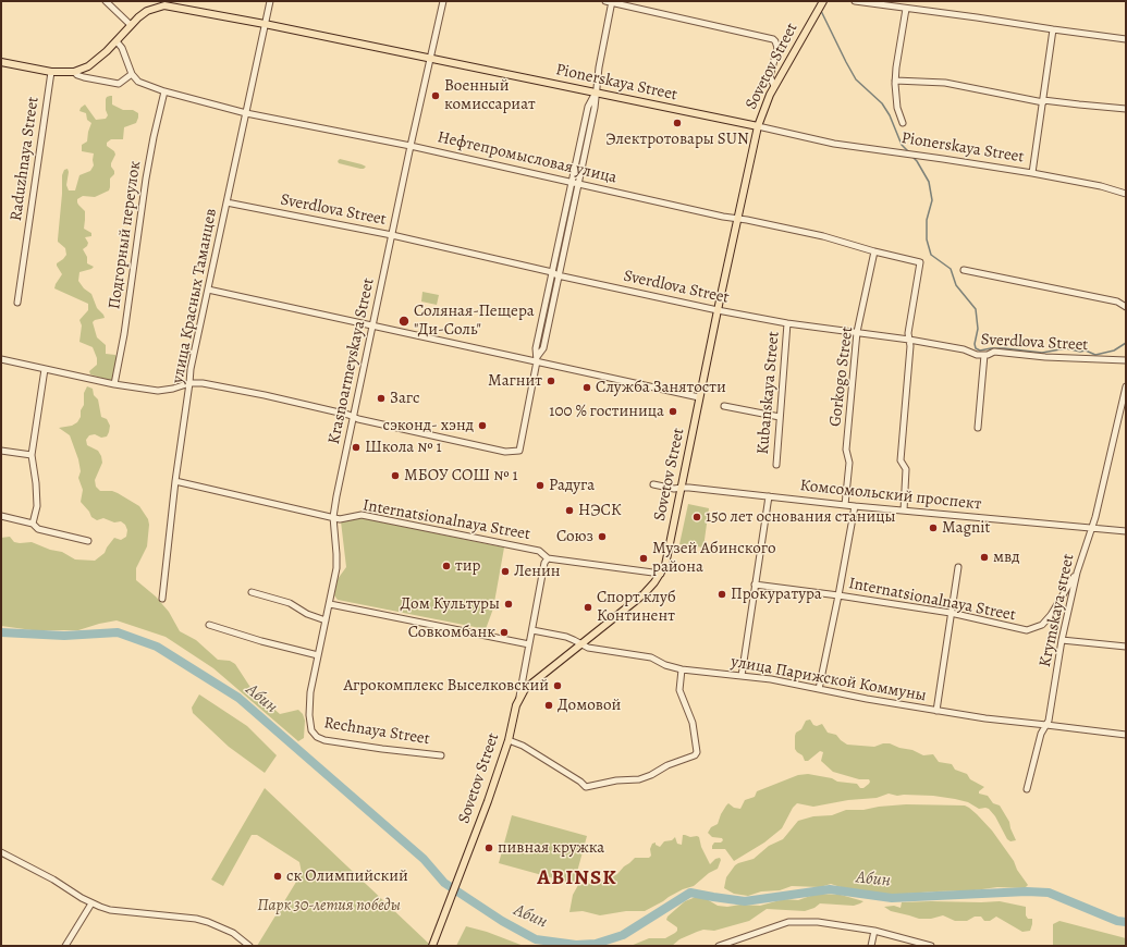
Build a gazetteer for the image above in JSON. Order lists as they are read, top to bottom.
{
  "streets": {
    "main road": ["Sovetov Street", "Pionerskaya Street"],
    "street": [
      "Нефтепромысловая улица",
      "Raduzhnaya Street",
      "Sverdlova Street",
      "Подгорный переулок",
      "улица Красных Таманцев",
      "Krasnoarmeyskaya Street",
      "Gorkogo Street",
      "Kubanskaya Street",
      "Комсомольский проспект",
      "Internatsionalnaya Street",
      "Krymskaya street",
      "улица Парижской Коммуны",
      "Rechnaya Street"
    ]
  },
  "crossings": [
    ["Sovetov Street", "Pionerskaya Street"],
    ["Sovetov Street", "Нефтепромысловая улица"],
    ["Sovetov Street", "Sverdlova Street"],
    ["Sovetov Street", "Комсомольский проспект"],
    ["Sovetov Street", "Internatsionalnaya Street"],
    ["Sovetov Street", "улица Парижской Коммуны"],
    ["Pionerskaya Street", "улица Красных Таманцев"],
    ["Pionerskaya Street", "Krasnoarmeyskaya Street"],
    ["Нефтепромысловая улица", "Sverdlova Street"],
    ["Нефтепромысловая улица", "Подгорный переулок"],
    ["Нефтепромысловая улица", "улица Красных Таманцев"],
    ["Нефтепромысловая улица", "Krasnoarmeyskaya Street"],
    ["Нефтепромысловая улица", "Gorkogo Street"],
    ["Sverdlova Street", "улица Красных Таманцев"],
    ["Sverdlova Street", "Krasnoarmeyskaya Street"],
    ["Sverdlova Street", "Gorkogo Street"],
    ["Sverdlova Street", "Kubanskaya Street"],
    ["улица Красных Таманцев", "Internatsionalnaya Street"],
    ["Krasnoarmeyskaya Street", "Internatsionalnaya Street"],
    ["Krasnoarmeyskaya Street", "Rechnaya Street"],
    ["Gorkogo Street", "Комсомольский проспект"],
    ["Комсомольский проспект", "Krymskaya street"],
    ["Internatsionalnaya Street", "Krymskaya street"],
    ["Krymskaya street", "улица Парижской Коммуны"]
  ],
  "districts": ["ABINSK"],
  "water": ["Абин"],
  "parks": ["Парк 30-летия победы"],
  "places": [
    "Военный комиссариат",
    "Электротовары SUN",
    "Соляная-Пещера \"Ди-Соль\"",
    "Магнит",
    "Служба Занятости",
    "Загс",
    "100 % гостиница",
    "сэконд- хэнд",
    "Школа № 1",
    "МБОУ СОШ № 1",
    "Радуга",
    "НЭСК",
    "150 лет основания станицы",
    "Magnit",
    "Союз",
    "мвд",
    "Музей Абинского района",
    "тир",
    "Ленин",
    "Прокуратура",
    "Дом Культуры",
    "Спорт клуб Континент",
    "Совкомбанк",
    "Агрокомплекс Выселковский",
    "Домовой",
    "пивная кружка",
    "ск Олимпийский"
  ]
}
